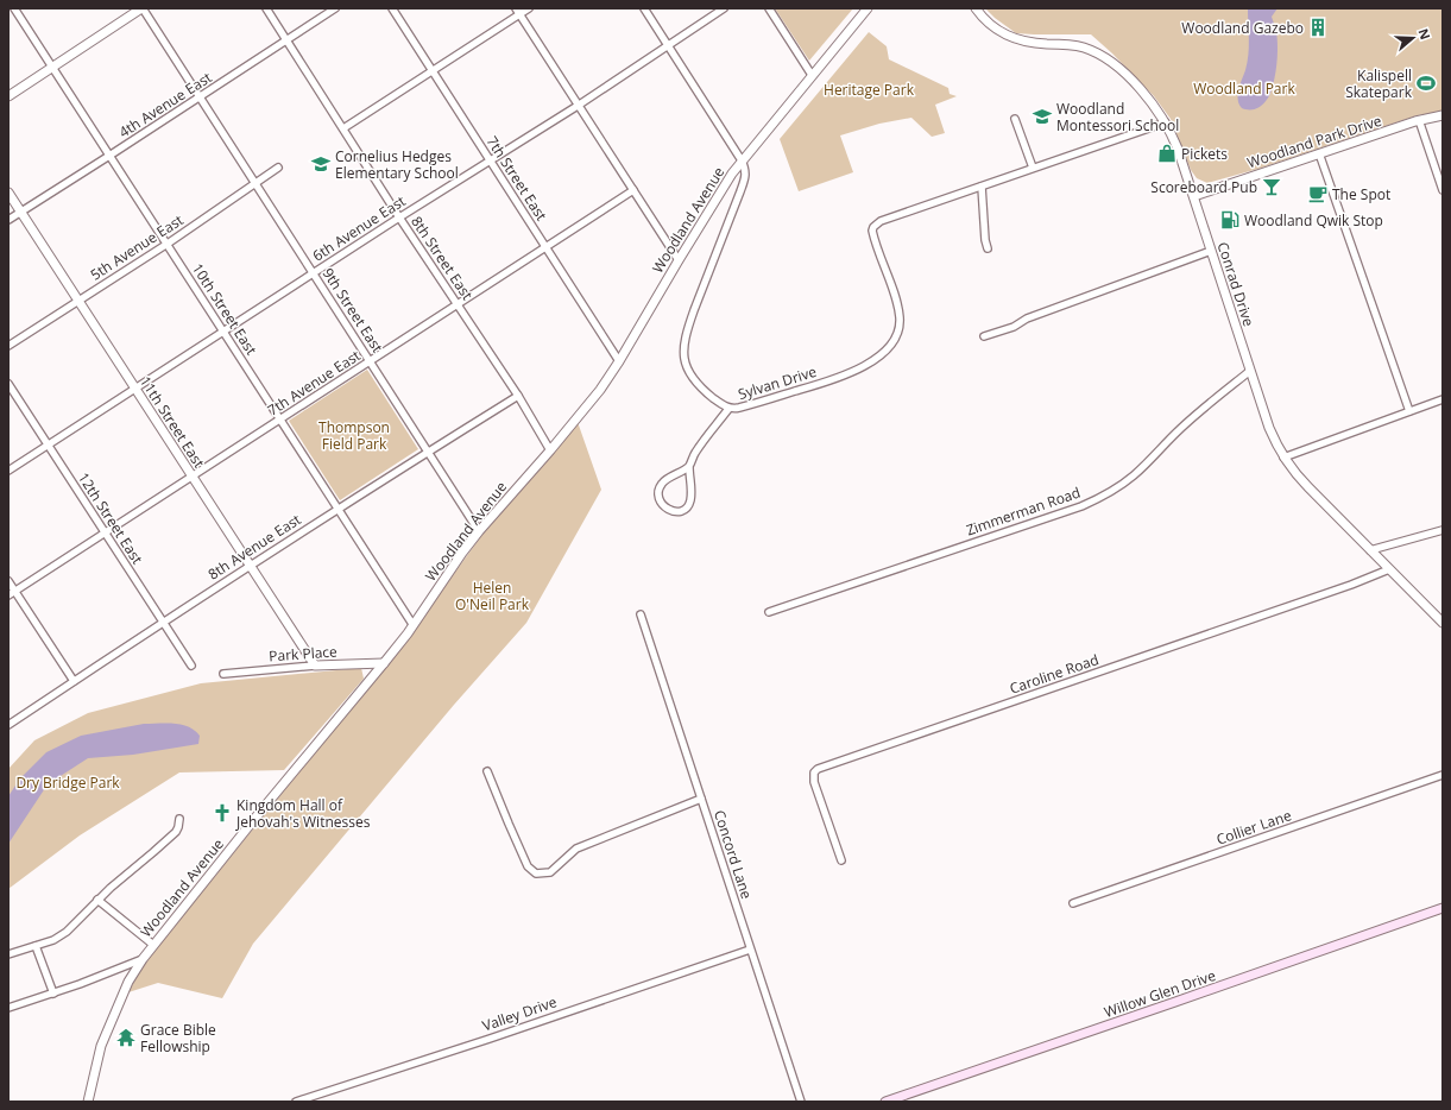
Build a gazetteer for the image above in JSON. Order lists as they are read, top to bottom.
{
  "streets": {
    "main road": ["Willow Glen Drive"],
    "street": [
      "4th Avenue East",
      "Woodland Park Drive",
      "7th Street East",
      "Woodland Avenue",
      "6th Avenue East",
      "5th Avenue East",
      "8th Street East",
      "Conrad Drive",
      "10th Street East",
      "9th Street East",
      "7th Avenue East",
      "Sylvan Drive",
      "11th Street East",
      "Zimmerman Road",
      "12th Street East",
      "8th Avenue East",
      "Park Place",
      "Caroline Road",
      "Collier Lane",
      "Concord Lane",
      "Valley Drive"
    ]
  },
  "crossings": [
    ["4th Avenue East", "8th Street East"],
    ["4th Avenue East", "10th Street East"],
    ["4th Avenue East", "9th Street East"],
    ["4th Avenue East", "11th Street East"],
    ["Woodland Park Drive", "Conrad Drive"],
    ["7th Street East", "Woodland Avenue"],
    ["7th Street East", "6th Avenue East"],
    ["7th Street East", "7th Avenue East"],
    ["Woodland Avenue", "8th Street East"],
    ["Woodland Avenue", "10th Street East"],
    ["Woodland Avenue", "9th Street East"],
    ["Woodland Avenue", "Sylvan Drive"],
    ["Woodland Avenue", "Park Place"],
    ["6th Avenue East", "8th Street East"],
    ["6th Avenue East", "10th Street East"],
    ["6th Avenue East", "9th Street East"],
    ["6th Avenue East", "11th Street East"],
    ["6th Avenue East", "12th Street East"],
    ["5th Avenue East", "10th Street East"],
    ["5th Avenue East", "9th Street East"],
    ["5th Avenue East", "11th Street East"],
    ["8th Street East", "7th Avenue East"],
    ["8th Street East", "8th Avenue East"],
    ["Conrad Drive", "Zimmerman Road"],
    ["Conrad Drive", "Caroline Road"],
    ["10th Street East", "7th Avenue East"],
    ["10th Street East", "8th Avenue East"],
    ["9th Street East", "7th Avenue East"],
    ["9th Street East", "8th Avenue East"],
    ["7th Avenue East", "11th Street East"],
    ["7th Avenue East", "12th Street East"],
    ["11th Street East", "8th Avenue East"],
    ["11th Street East", "Park Place"],
    ["12th Street East", "8th Avenue East"],
    ["Concord Lane", "Valley Drive"]
  ],
  "parks": [
    "Woodland Park",
    "Heritage Park",
    "Thompson Field Park",
    "Helen O'Neil Park",
    "Dry Bridge Park"
  ],
  "places": {
    "building": ["Woodland Gazebo"],
    "sports": ["Kalispell Skatepark"],
    "school or university": ["Woodland Montessori School", "Cornelius Hedges Elementary School"],
    "shop": ["Pickets"],
    "bar": ["Scoreboard Pub"],
    "cafe": ["The Spot"],
    "fuel station": ["Woodland Qwik Stop"],
    "church": ["Kingdom Hall of Jehovah's Witnesses"],
    "temple": ["Grace Bible Fellowship"]
  },
  "north": "right"
}
